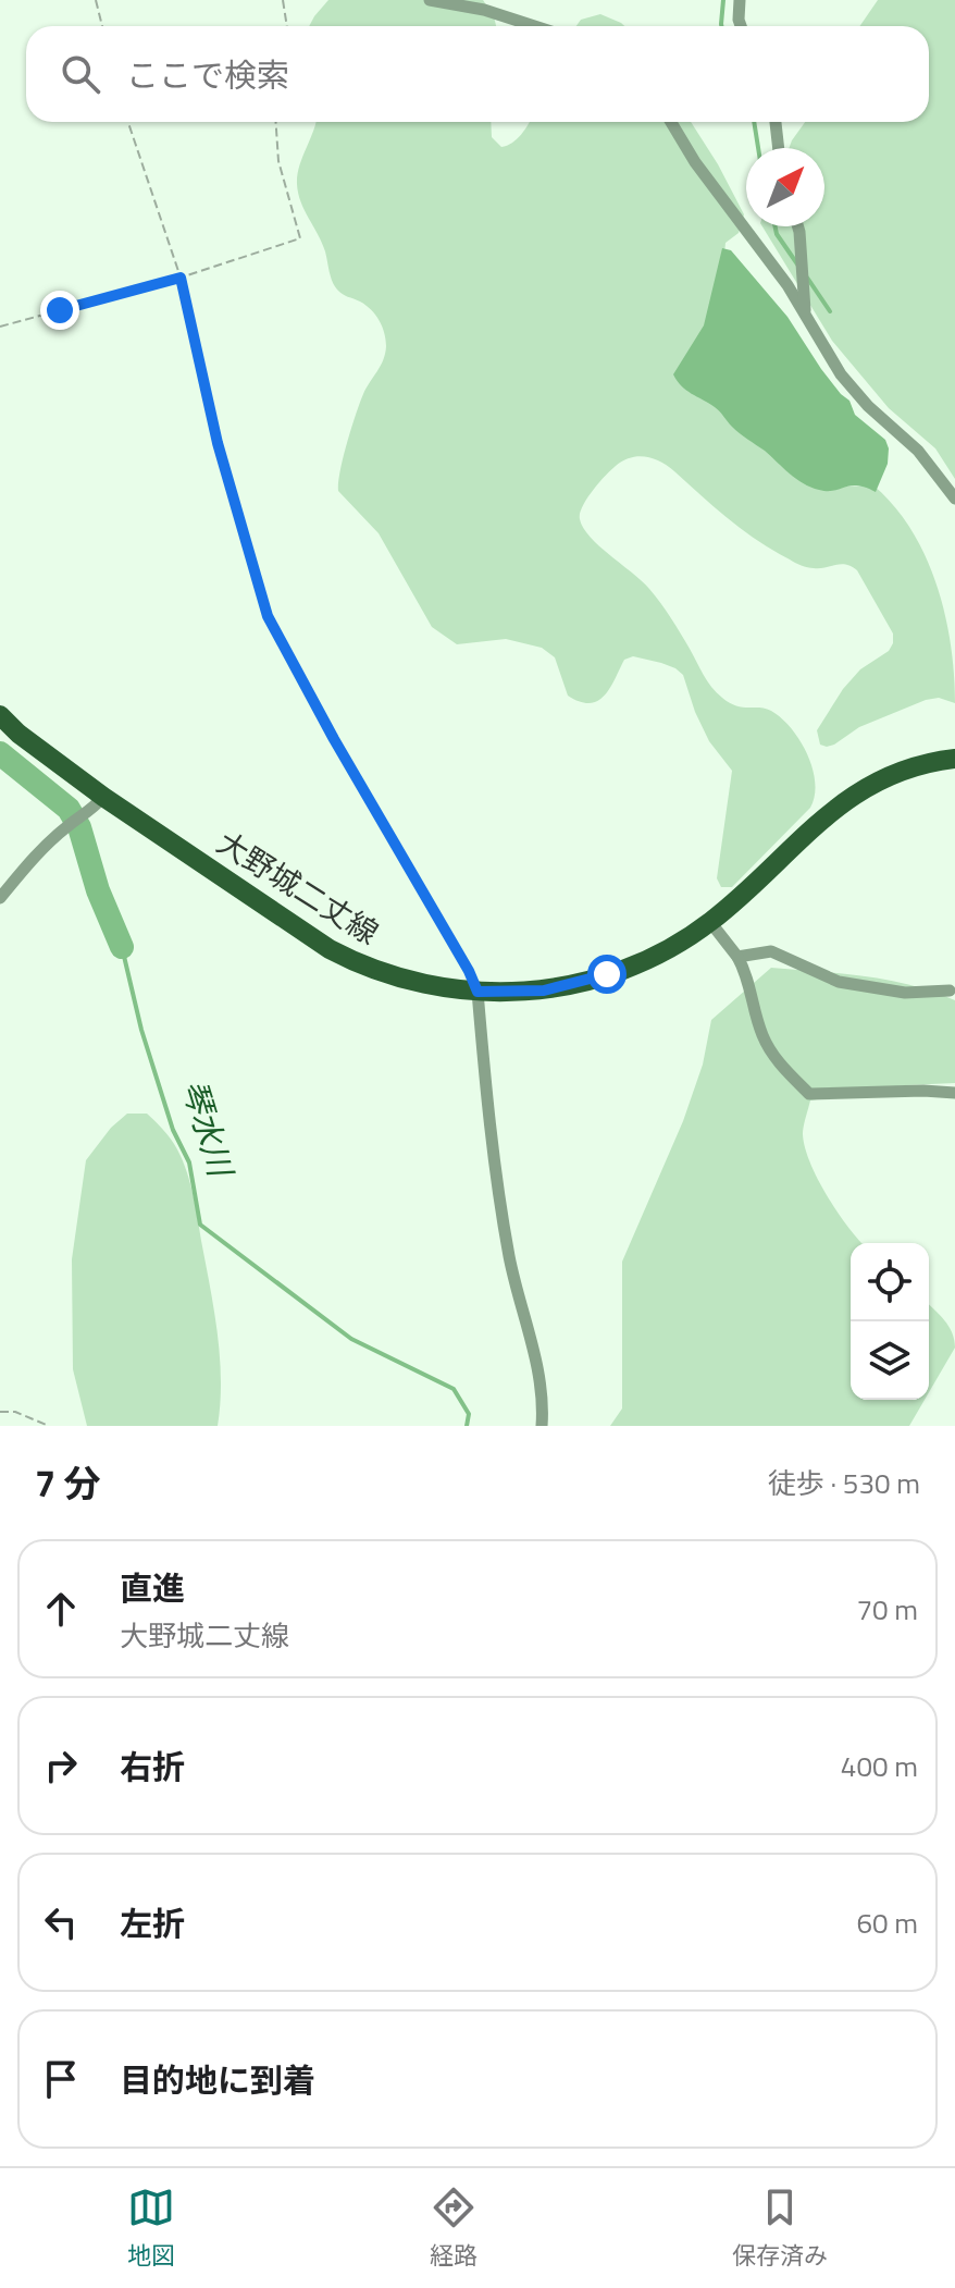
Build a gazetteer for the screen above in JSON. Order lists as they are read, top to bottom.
{
  "streets": {
    "main road": ["大野城二丈線"]
  },
  "water": ["琴水川"],
  "north": "top right",
  "page": {
    "search": "ここで検索",
    "heading": ["7 分", "徒歩 · 530 m"],
    "list": [
      ["直進", "大野城二丈線", "70 m"],
      ["右折", "400 m"],
      ["左折", "60 m"],
      "目的地に到着"
    ],
    "nav": ["地図", "経路", "保存済み"]
  }
}
